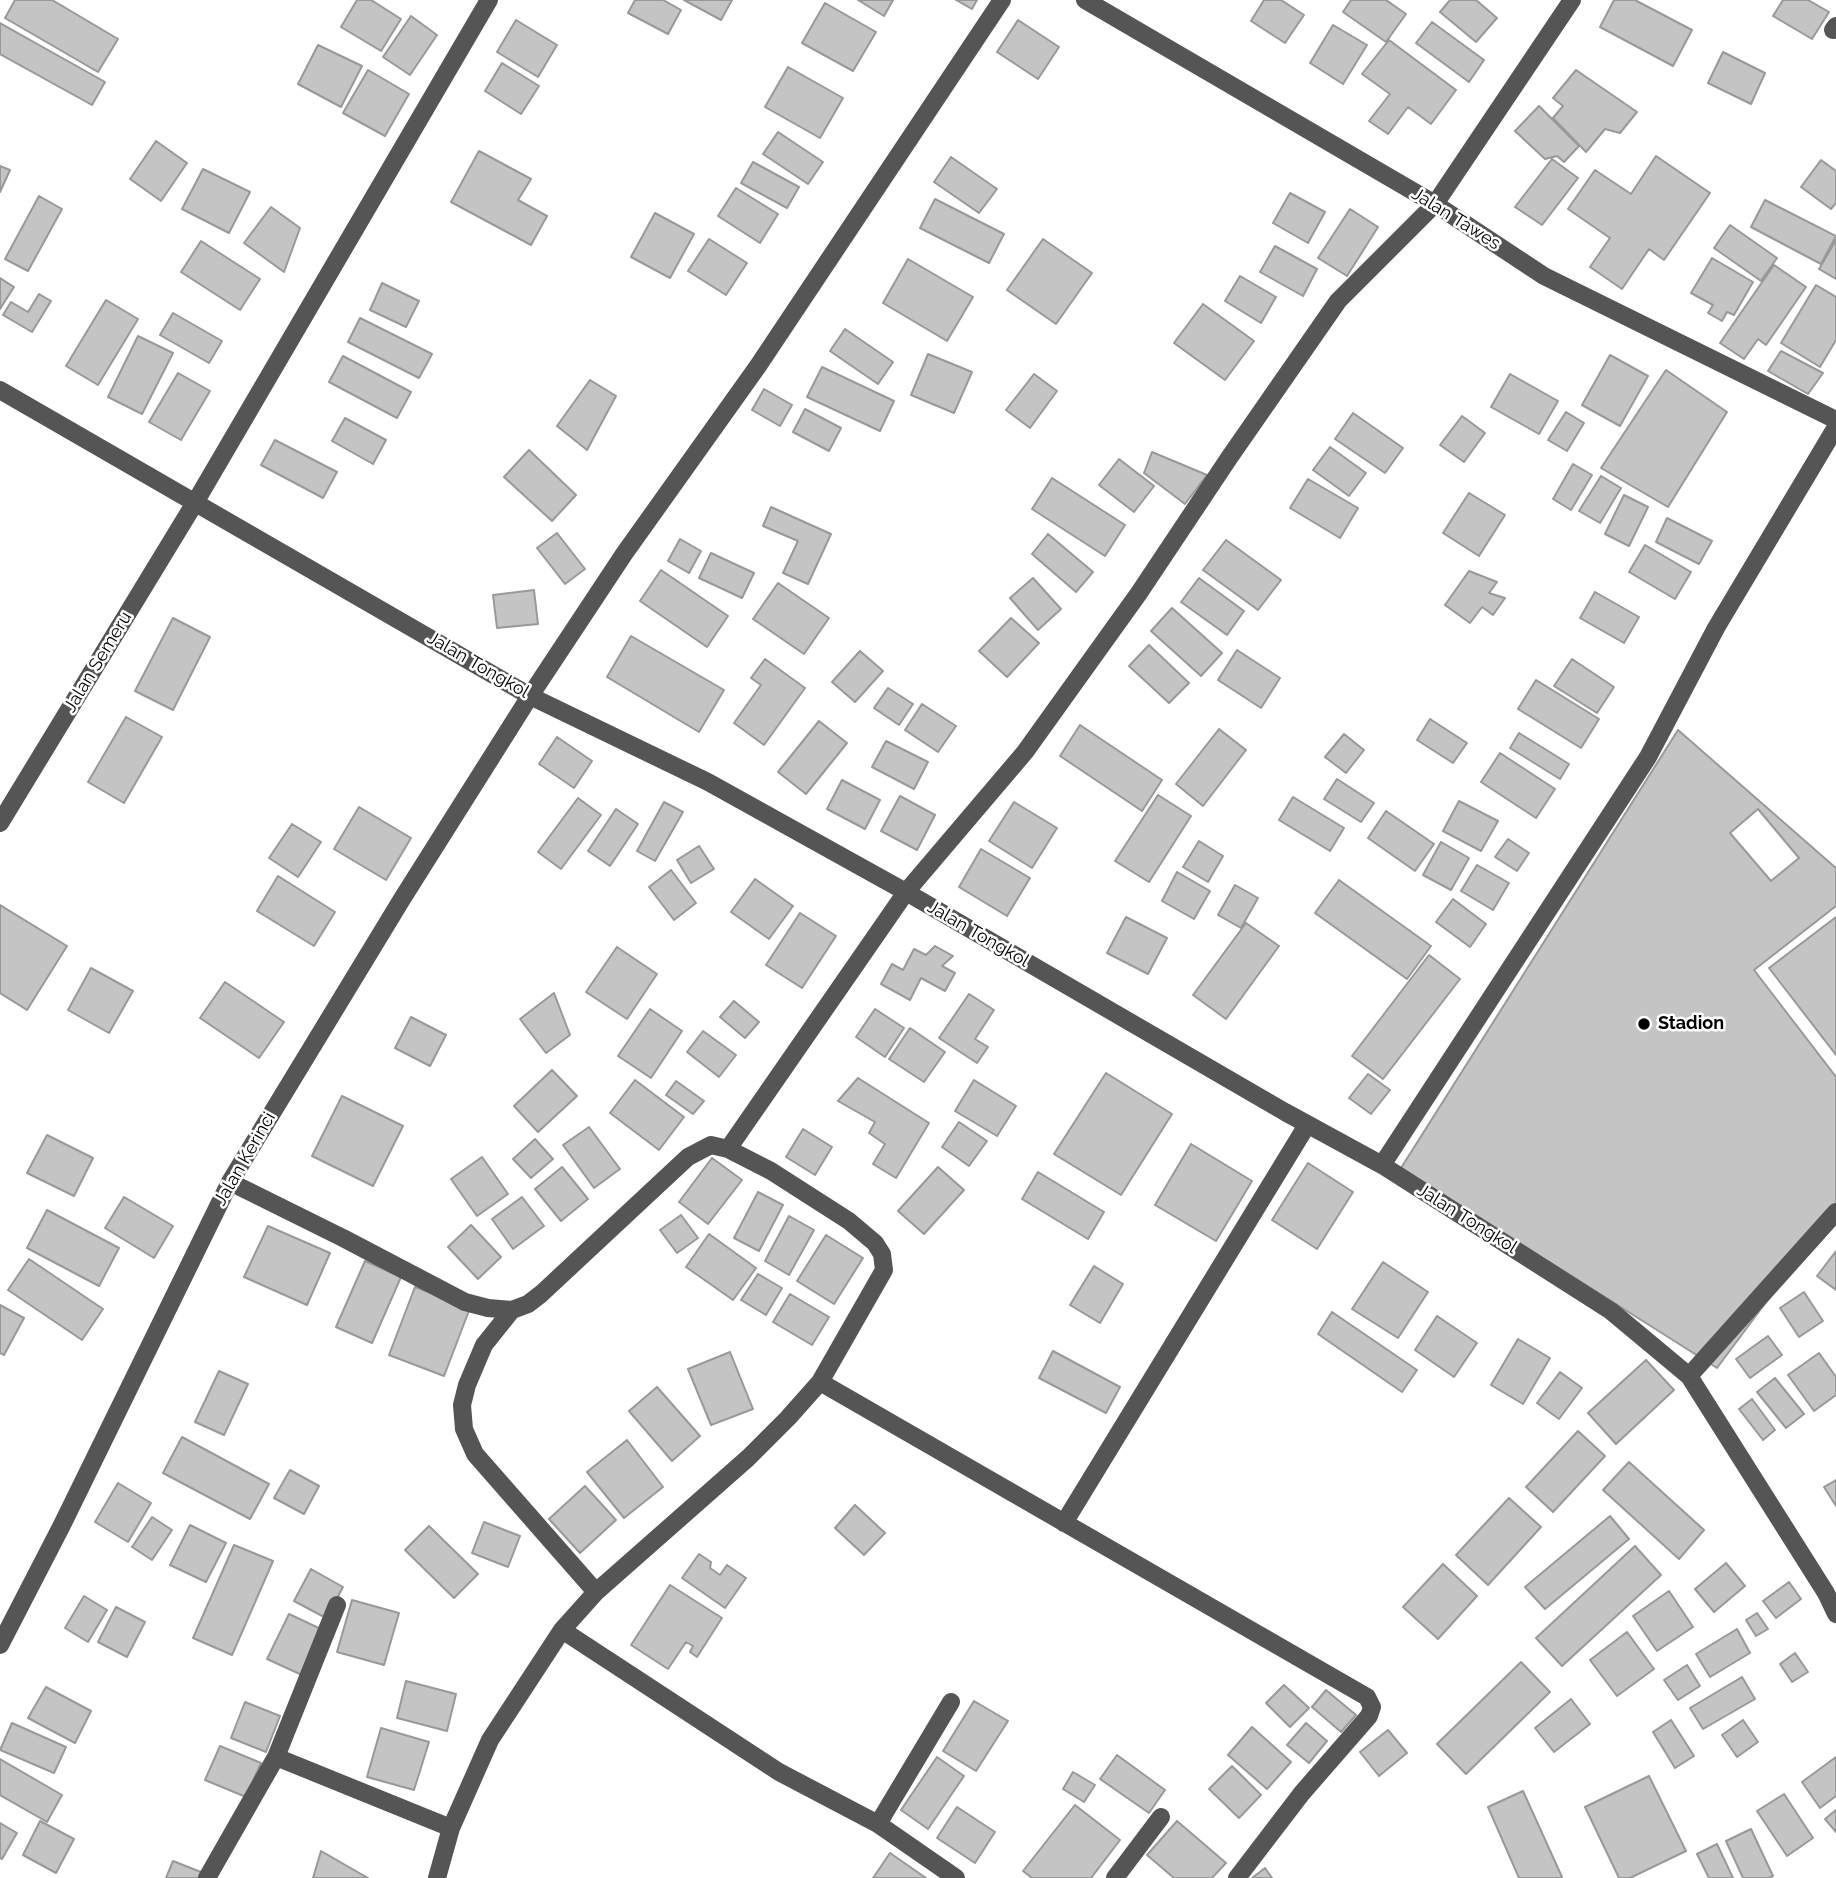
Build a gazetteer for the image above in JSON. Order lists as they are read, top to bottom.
{
  "streets": {
    "street": [
      "Jalan Tawes",
      "Jalan Semeru",
      "Jalan Tongkol",
      "Jalan Kerinci"
    ]
  },
  "crossings": [
    ["Jalan Semeru", "Jalan Tongkol"],
    ["Jalan Tongkol", "Jalan Kerinci"]
  ],
  "places": ["Stadion"]
}
